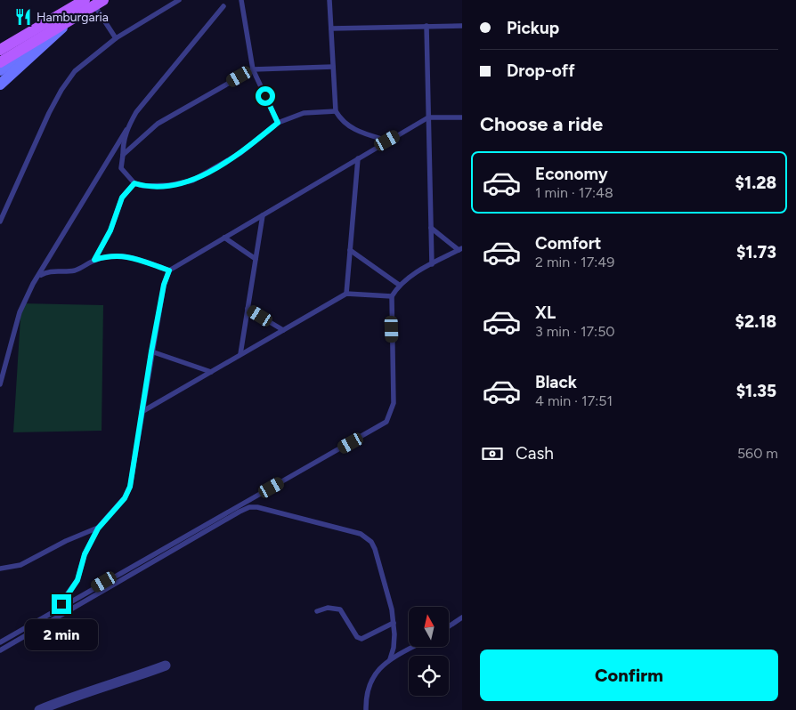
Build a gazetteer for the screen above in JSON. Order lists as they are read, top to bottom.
{
  "places": {
    "restaurant": ["Hamburgaria"]
  },
  "north": "top",
  "page": {
    "banner": ["Pickup", "Drop-off"],
    "heading": "Choose a ride",
    "list": [
      {
        "name": "Economy",
        "note": "1 min · 17:48",
        "value": "$1.28"
      },
      {
        "name": "Comfort",
        "note": "2 min · 17:49",
        "value": "$1.73"
      },
      {
        "name": "XL",
        "note": "3 min · 17:50",
        "value": "$2.18"
      },
      {
        "name": "Black",
        "note": "4 min · 17:51",
        "value": "$1.35"
      }
    ],
    "pay": ["Cash", "560 m"],
    "bubble": "2 min",
    "buttons": "Confirm"
  }
}
